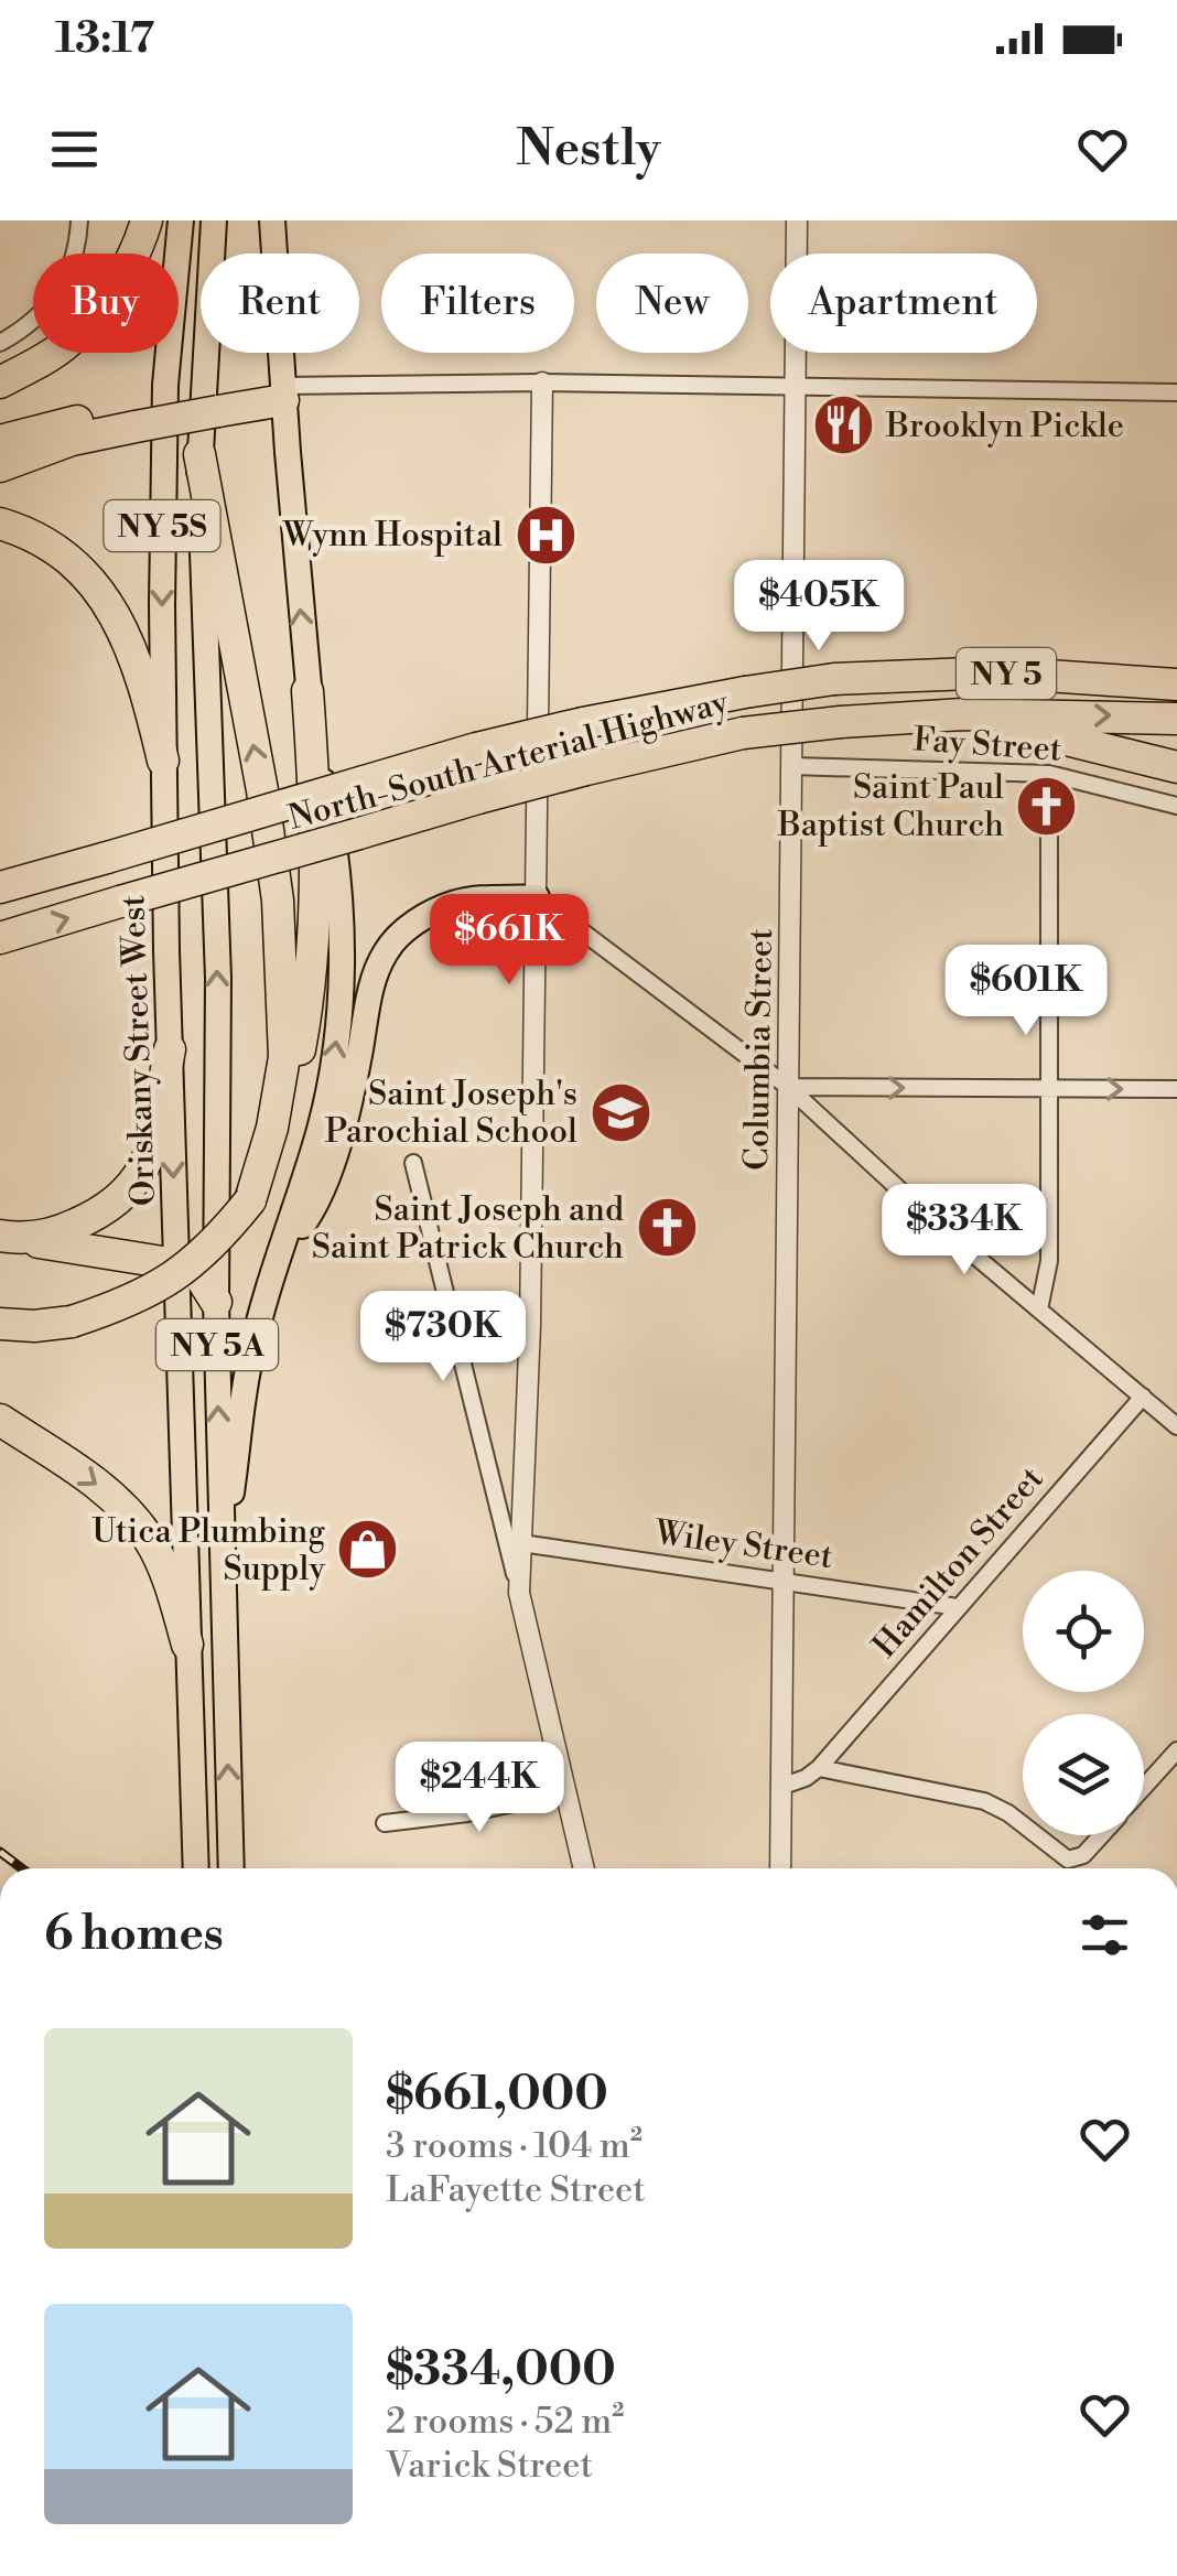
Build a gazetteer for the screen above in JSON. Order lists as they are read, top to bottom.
{
  "streets": {
    "highway": ["NY 5", "North-South Arterial Highway"],
    "main road": ["NY 5S", "Oriskany Street West", "NY 5A"],
    "street": [
      "Fay Street",
      "Columbia Street",
      "Wiley Street",
      "Hamilton Street"
    ]
  },
  "crossings": [
    ["NY 5S", "NY 5A"],
    ["Fay Street", "Columbia Street"],
    ["Columbia Street", "Wiley Street"],
    ["Wiley Street", "Hamilton Street"]
  ],
  "places": {
    "restaurant": ["Brooklyn Pickle"],
    "hospital": ["Wynn Hospital"],
    "church": ["Saint Paul Baptist Church", "Saint Joseph and Saint Patrick Church"],
    "school or university": ["Saint Joseph's Parochial School"],
    "shop": ["Utica Plumbing Supply"]
  },
  "page": {
    "status": "13:17",
    "header": "Nestly",
    "chip": [
      "Buy",
      "Rent",
      "Filters",
      "New",
      "Apartment"
    ],
    "price": [
      "$405K",
      "$661K",
      "$601K",
      "$334K",
      "$730K",
      "$244K"
    ],
    "heading": "6 homes",
    "list": [
      {
        "name": "$661,000",
        "note": "3 rooms · 104 m² · LaFayette Street"
      },
      {
        "name": "$334,000",
        "note": "2 rooms · 52 m² · Varick Street"
      }
    ]
  }
}
